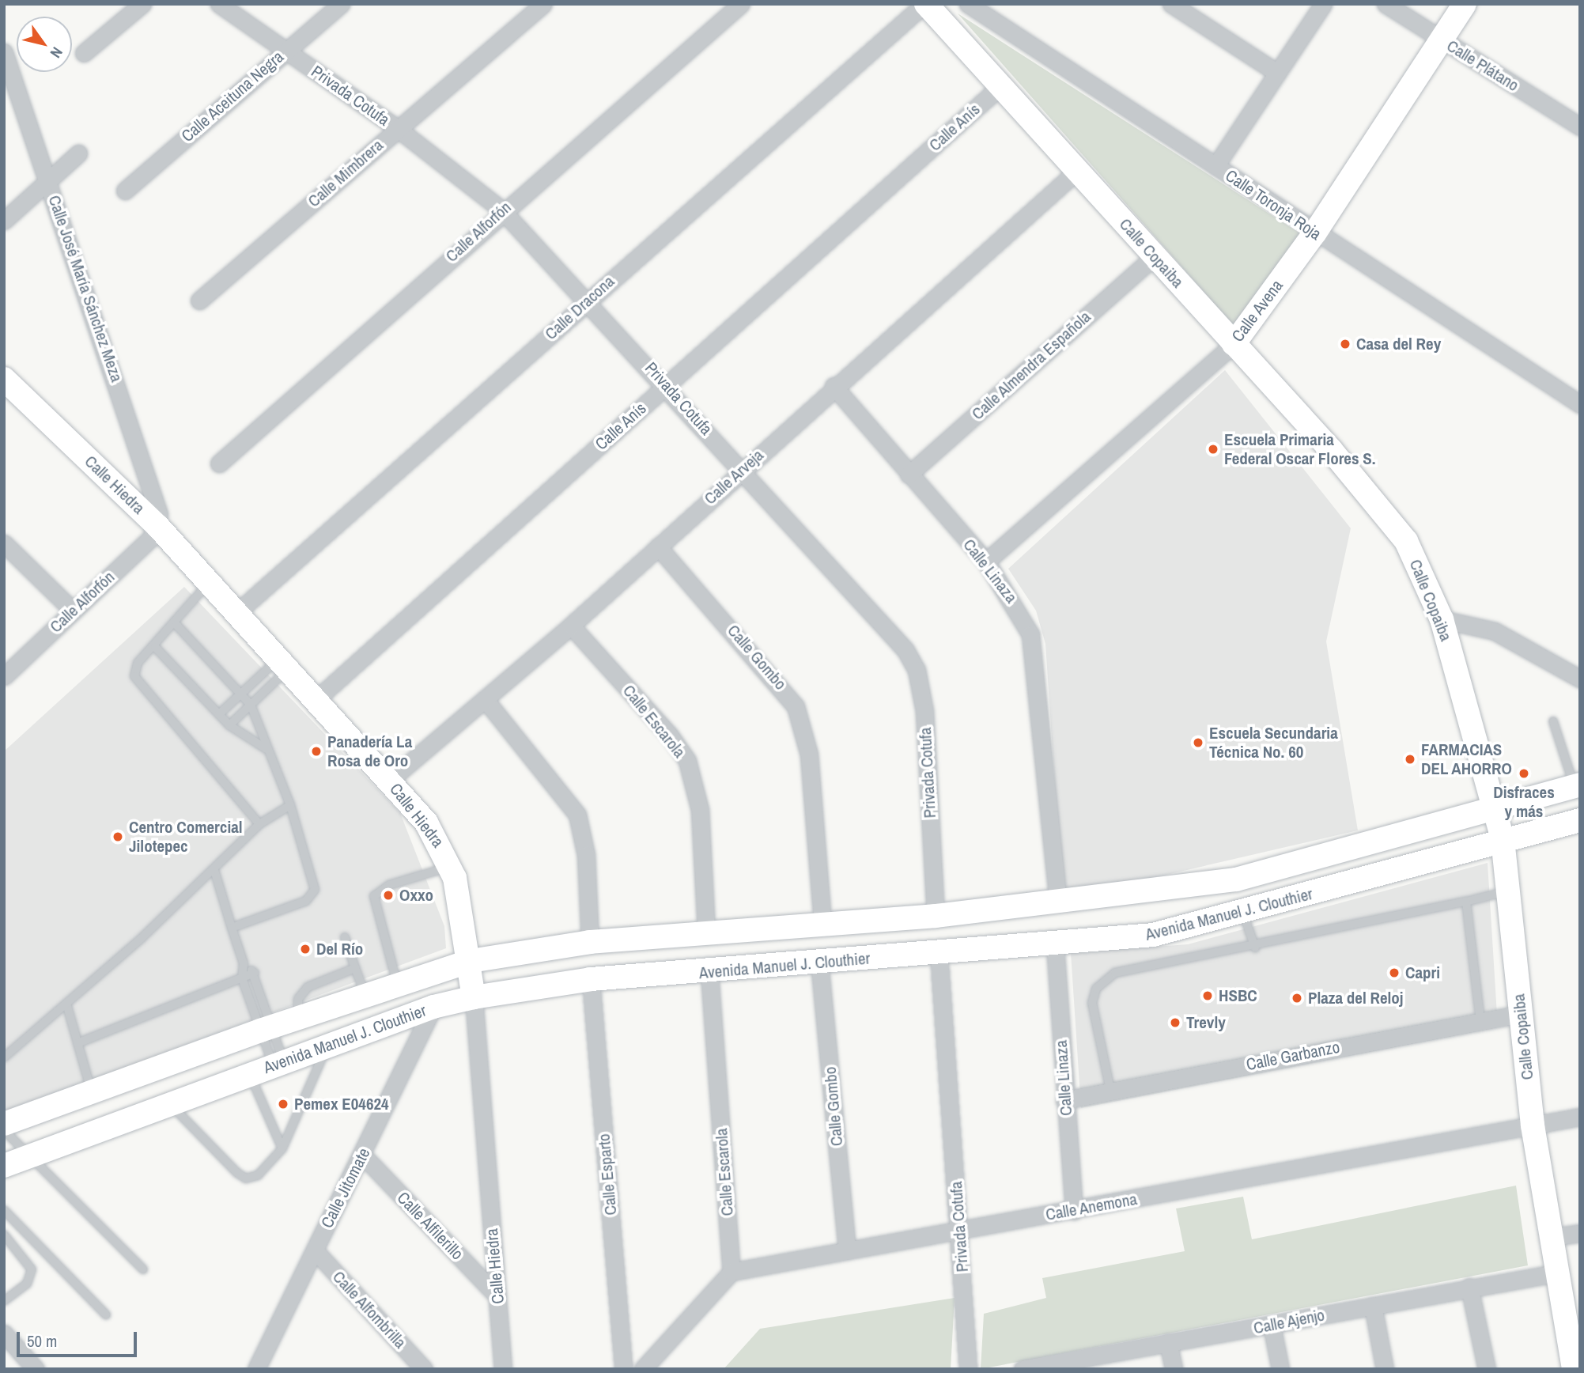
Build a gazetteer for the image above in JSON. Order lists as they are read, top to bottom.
{
  "streets": {
    "main road": [
      "Calle Copaiba",
      "Calle Avena",
      "Calle Hiedra",
      "Avenida Manuel J. Clouthier"
    ],
    "street": [
      "Calle Plátano",
      "Privada Cotufa",
      "Calle Aceituna Negra",
      "Calle Anís",
      "Calle Mimbrera",
      "Calle Toronja Roja",
      "Calle Alforfón",
      "Calle José María Sánchez Meza",
      "Calle Dracona",
      "Calle Almendra Española",
      "Calle Arveja",
      "Calle Linaza",
      "Calle Gombo",
      "Calle Escarola",
      "Calle Garbanzo",
      "Calle Esparto",
      "Calle Jitomate",
      "Calle Anemona",
      "Calle Alfilerillo",
      "Calle Alfombrilla",
      "Calle Ajenjo"
    ]
  },
  "crossings": [
    ["Calle Plátano", "Calle Avena"],
    ["Privada Cotufa", "Calle Aceituna Negra"],
    ["Privada Cotufa", "Calle Anís"],
    ["Privada Cotufa", "Calle Mimbrera"],
    ["Privada Cotufa", "Calle Alforfón"],
    ["Privada Cotufa", "Calle Dracona"],
    ["Privada Cotufa", "Calle Arveja"],
    ["Privada Cotufa", "Avenida Manuel J. Clouthier"],
    ["Privada Cotufa", "Calle Anemona"],
    ["Calle Anís", "Calle Copaiba"],
    ["Calle Anís", "Calle Hiedra"],
    ["Calle Toronja Roja", "Calle Avena"],
    ["Calle Alforfón", "Calle José María Sánchez Meza"],
    ["Calle Alforfón", "Calle Hiedra"],
    ["Calle Copaiba", "Calle Dracona"],
    ["Calle Copaiba", "Calle Avena"],
    ["Calle Copaiba", "Calle Almendra Española"],
    ["Calle Copaiba", "Calle Arveja"],
    ["Calle Copaiba", "Avenida Manuel J. Clouthier"],
    ["Calle Copaiba", "Calle Garbanzo"],
    ["Calle Copaiba", "Calle Anemona"],
    ["Calle Copaiba", "Calle Ajenjo"],
    ["Calle José María Sánchez Meza", "Calle Hiedra"],
    ["Calle Dracona", "Calle Hiedra"],
    ["Calle Avena", "Calle Linaza"],
    ["Calle Almendra Española", "Calle Linaza"],
    ["Calle Arveja", "Calle Hiedra"],
    ["Calle Arveja", "Calle Linaza"],
    ["Calle Arveja", "Calle Gombo"],
    ["Calle Arveja", "Calle Escarola"],
    ["Calle Hiedra", "Avenida Manuel J. Clouthier"],
    ["Calle Hiedra", "Calle Alfilerillo"],
    ["Calle Linaza", "Avenida Manuel J. Clouthier"],
    ["Calle Linaza", "Calle Garbanzo"],
    ["Calle Linaza", "Calle Anemona"],
    ["Calle Gombo", "Avenida Manuel J. Clouthier"],
    ["Calle Gombo", "Calle Anemona"],
    ["Calle Escarola", "Avenida Manuel J. Clouthier"],
    ["Calle Escarola", "Calle Anemona"],
    ["Avenida Manuel J. Clouthier", "Calle Esparto"],
    ["Avenida Manuel J. Clouthier", "Calle Jitomate"],
    ["Calle Jitomate", "Calle Alfilerillo"],
    ["Calle Jitomate", "Calle Alfombrilla"]
  ],
  "places": [
    "Casa del Rey",
    "Escuela Primaria Federal Oscar Flores S.",
    "Escuela Secundaria Técnica No. 60",
    "Panadería La Rosa de Oro",
    "FARMACIAS DEL AHORRO",
    "Disfraces y más",
    "Centro Comercial Jilotepec",
    "Oxxo",
    "Del Río",
    "Capri",
    "HSBC",
    "Plaza del Reloj",
    "Trevly",
    "Pemex E04624"
  ],
  "scale_bar": "50 m",
  "north": "bottom right"
}
